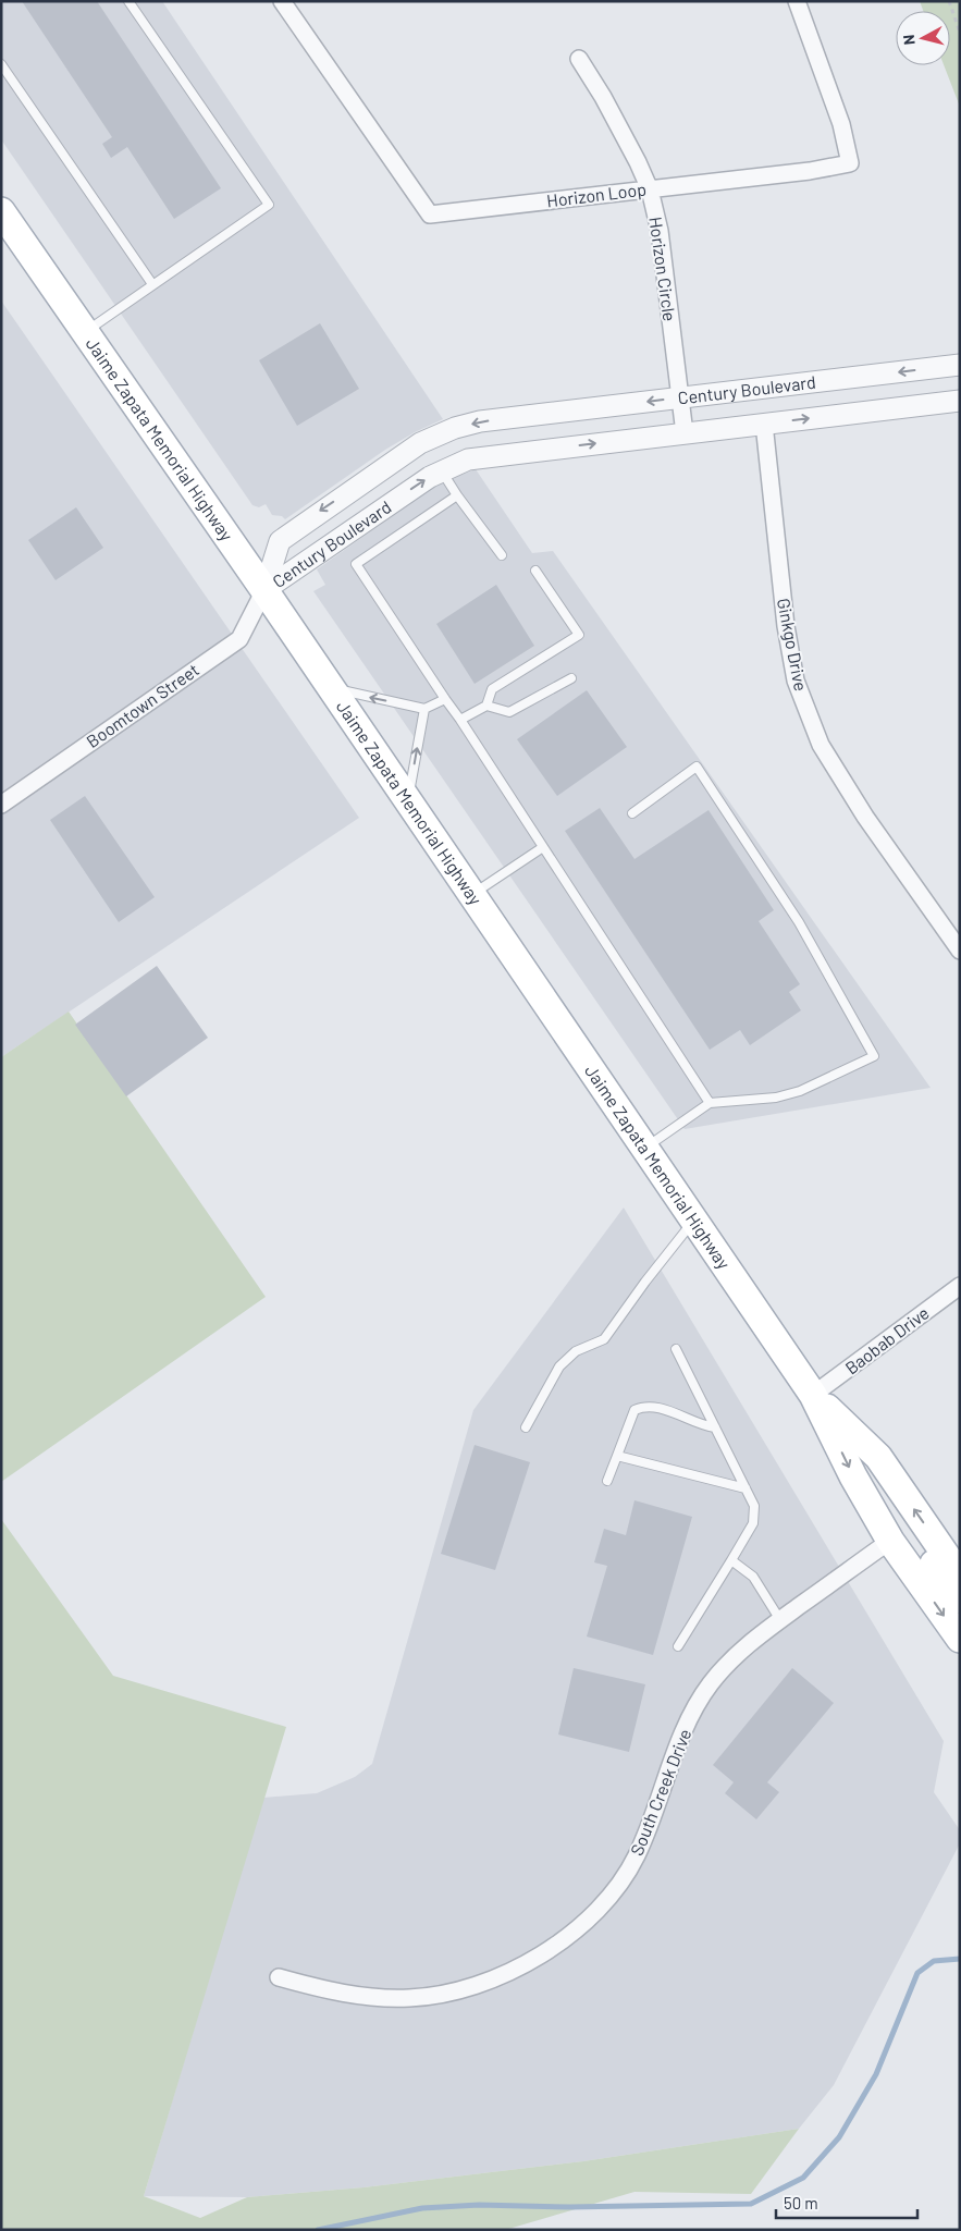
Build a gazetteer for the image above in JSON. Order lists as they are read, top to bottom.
{
  "streets": {
    "main road": ["Jaime Zapata Memorial Highway"],
    "street": [
      "Horizon Loop",
      "Horizon Circle",
      "Century Boulevard",
      "Ginkgo Drive",
      "Boomtown Street",
      "Baobab Drive",
      "South Creek Drive"
    ]
  },
  "crossings": [
    ["Horizon Loop", "Horizon Circle"],
    ["Horizon Circle", "Century Boulevard"],
    ["Century Boulevard", "Jaime Zapata Memorial Highway"],
    ["Century Boulevard", "Ginkgo Drive"],
    ["Century Boulevard", "Boomtown Street"],
    ["Jaime Zapata Memorial Highway", "Boomtown Street"],
    ["Jaime Zapata Memorial Highway", "Baobab Drive"],
    ["Jaime Zapata Memorial Highway", "South Creek Drive"]
  ],
  "scale_bar": "50 m",
  "north": "left"
}
